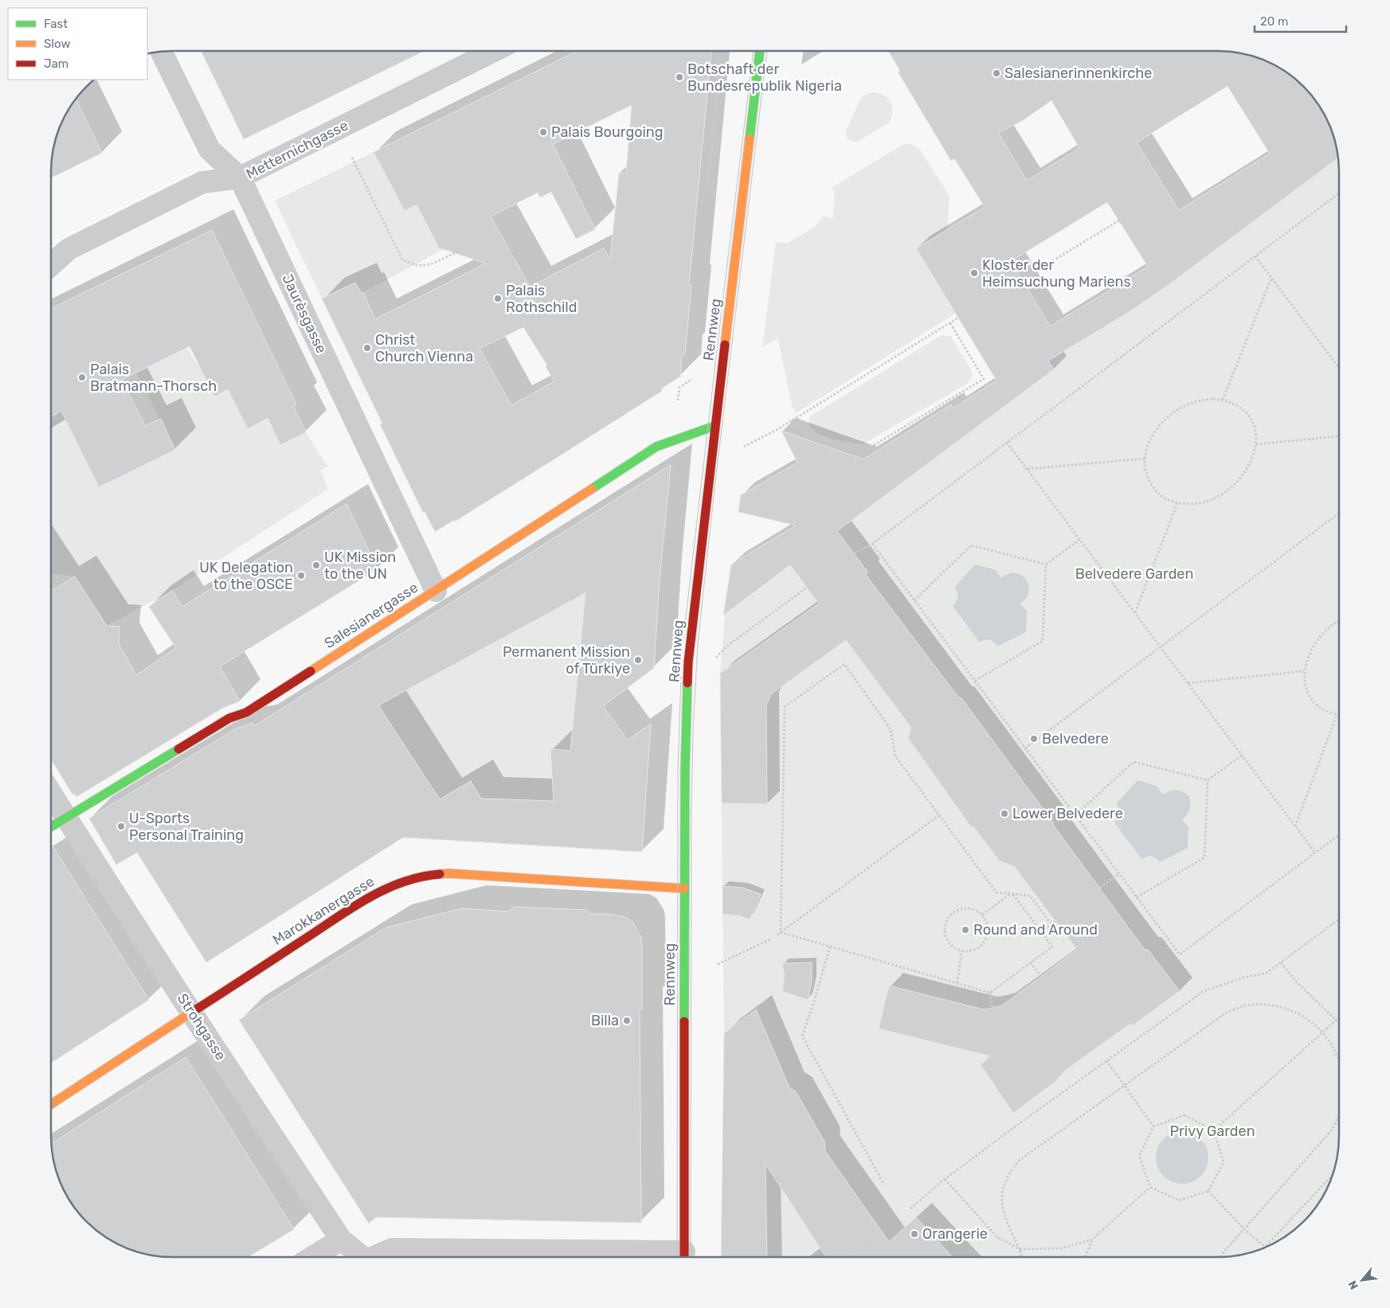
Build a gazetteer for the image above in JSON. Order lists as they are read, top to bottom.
{
  "streets": {
    "street": [
      "Metternichgasse",
      "Jaurèsgasse",
      "Rennweg",
      "Salesianergasse",
      "Marokkanergasse",
      "Strohgasse"
    ]
  },
  "crossings": [
    ["Metternichgasse", "Jaurèsgasse"],
    ["Jaurèsgasse", "Salesianergasse"],
    ["Rennweg", "Salesianergasse"],
    ["Rennweg", "Marokkanergasse"],
    ["Salesianergasse", "Strohgasse"],
    ["Marokkanergasse", "Strohgasse"]
  ],
  "parks": ["Belvedere Garden", "Privy Garden"],
  "places": [
    "Salesianerinnenkirche",
    "Botschaft der Bundesrepublik Nigeria",
    "Palais Bourgoing",
    "Kloster der Heimsuchung Mariens",
    "Palais Rothschild",
    "Christ Church Vienna",
    "Palais Bratmann-Thorsch",
    "UK Mission to the UN",
    "UK Delegation to the OSCE",
    "Permanent Mission of Türkiye",
    "Belvedere",
    "Lower Belvedere",
    "U-Sports Personal Training",
    "Round and Around",
    "Billa",
    "Orangerie"
  ],
  "legend": ["Fast", "Slow", "Jam"],
  "scale_bar": "20 m",
  "north": "bottom left"
}
